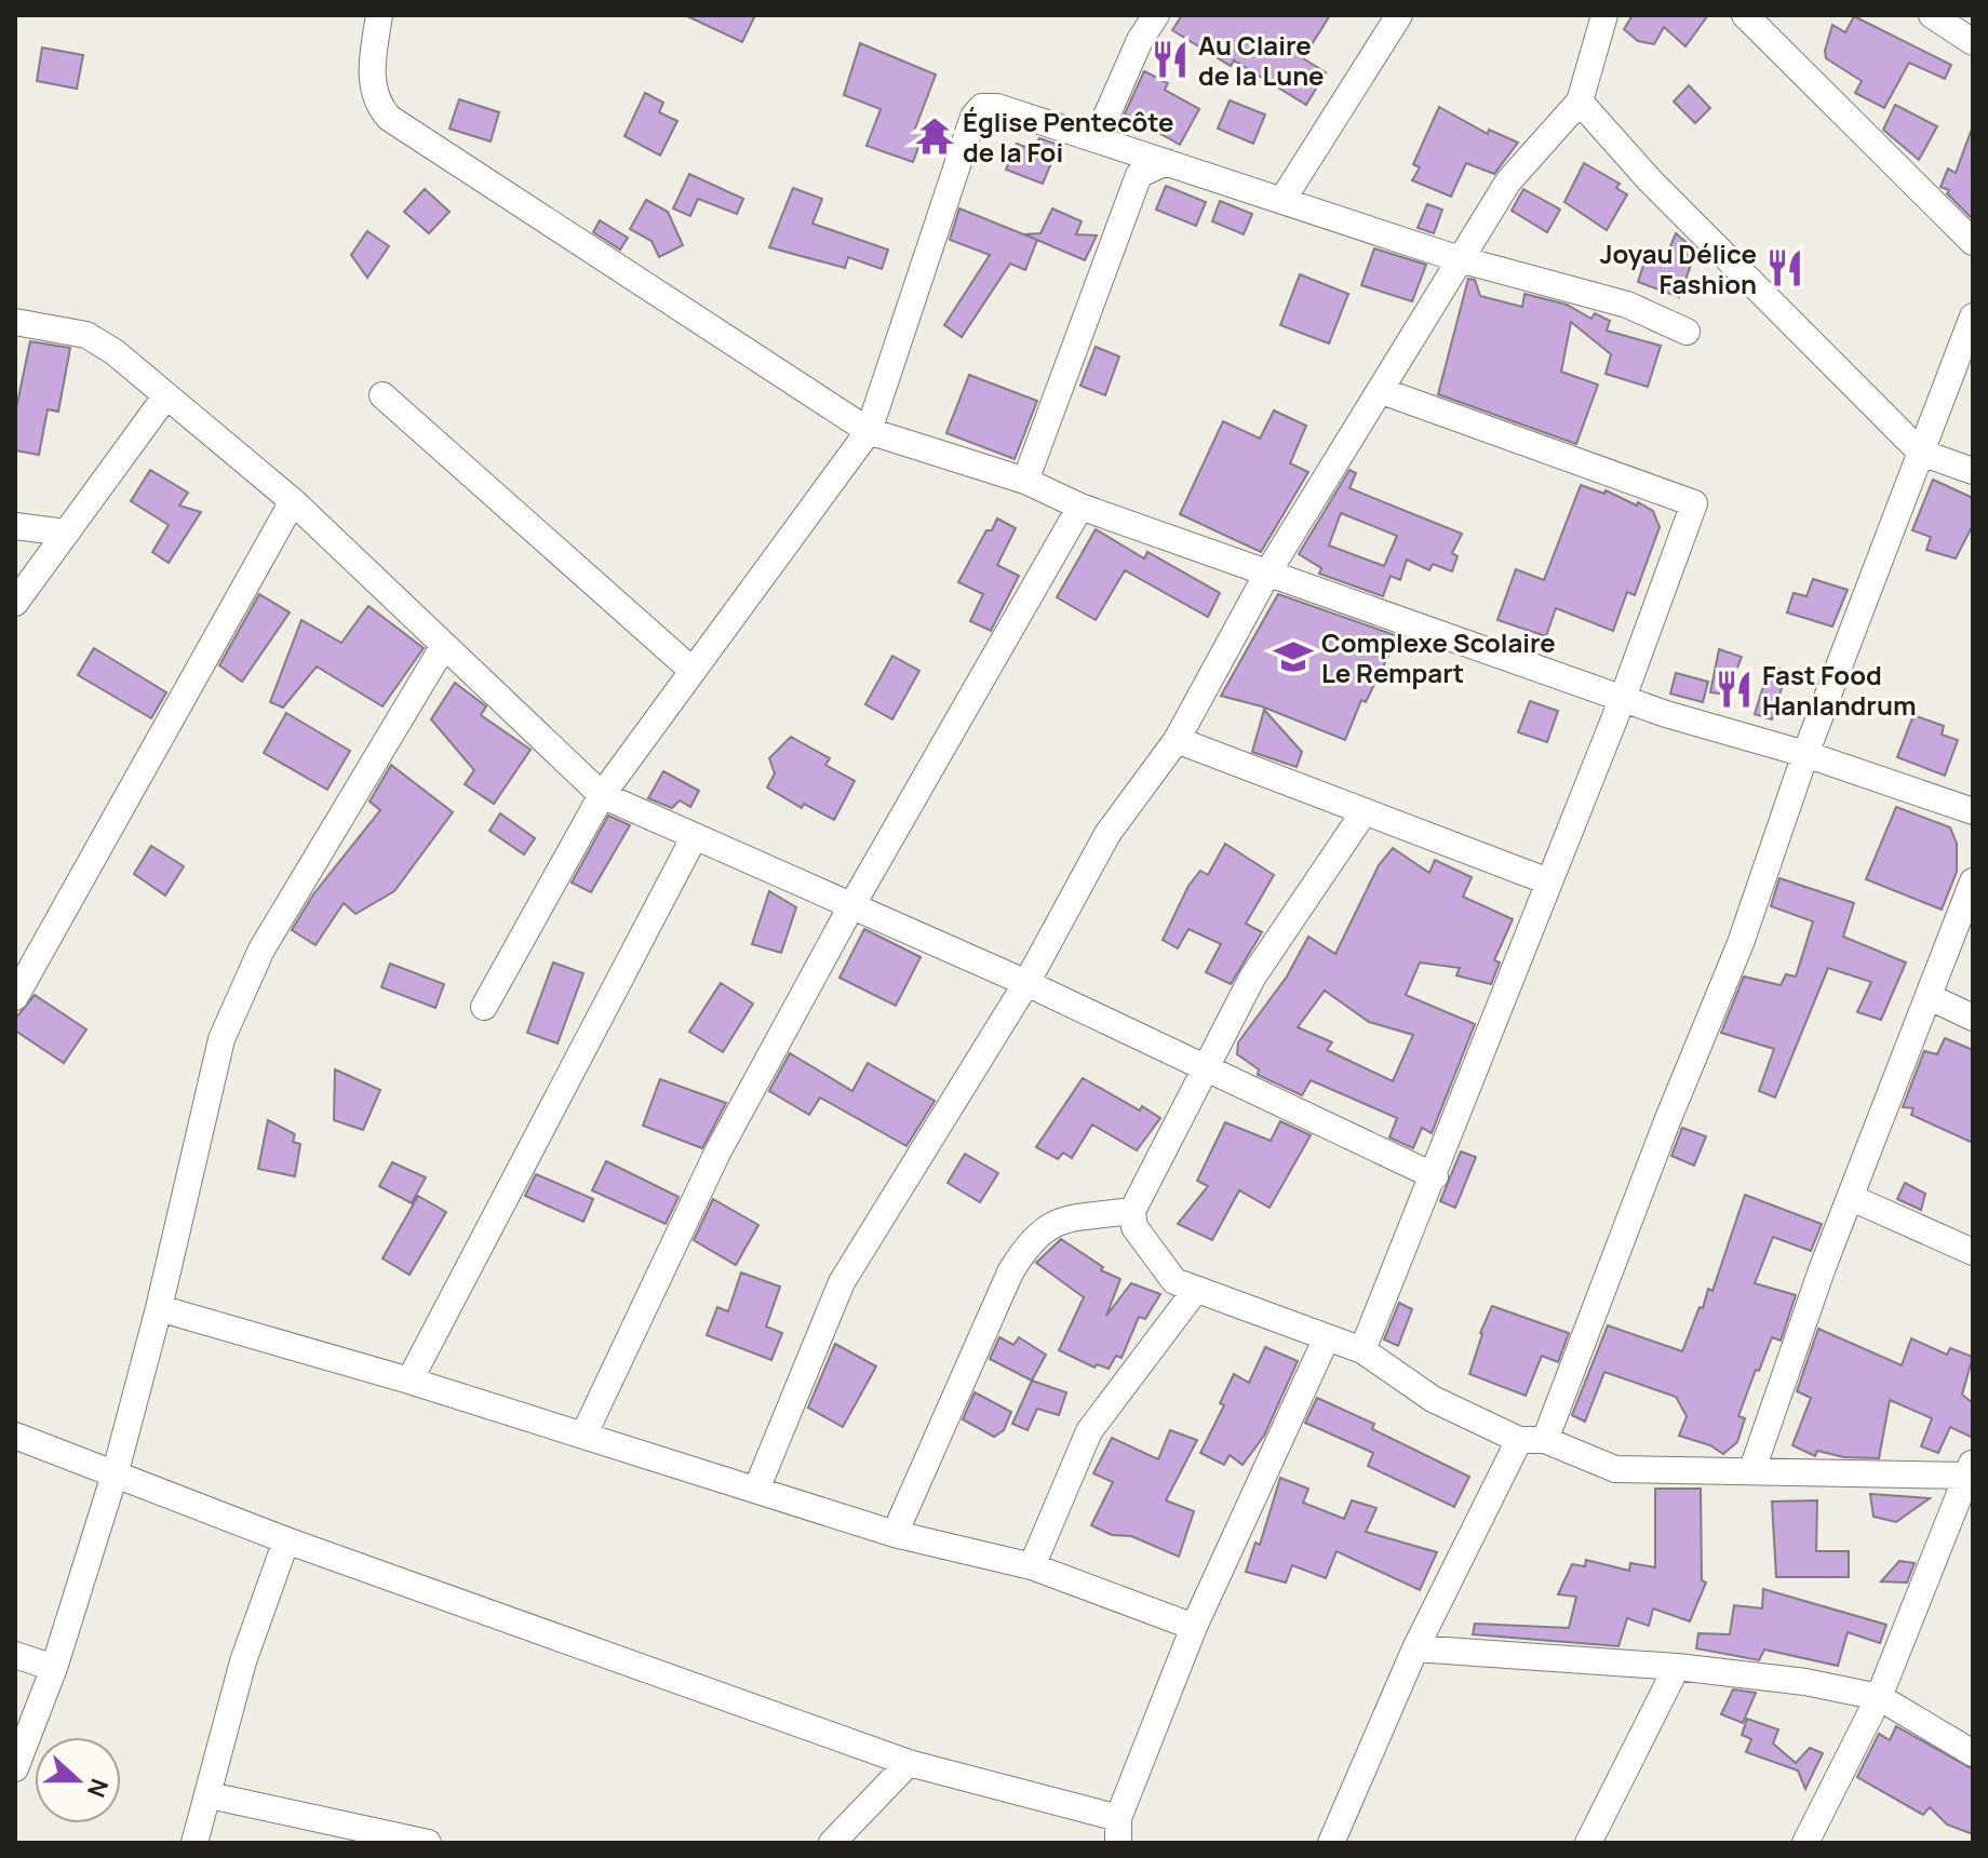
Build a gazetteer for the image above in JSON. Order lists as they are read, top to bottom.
{
  "places": {
    "restaurant": ["Au Claire de la Lune", "Joyau Délice Fashion", "Fast Food Hanlandrum"],
    "temple": ["Église Pentecôte de la Foi"],
    "school or university": ["Complexe Scolaire Le Rempart"]
  },
  "north": "right"
}
